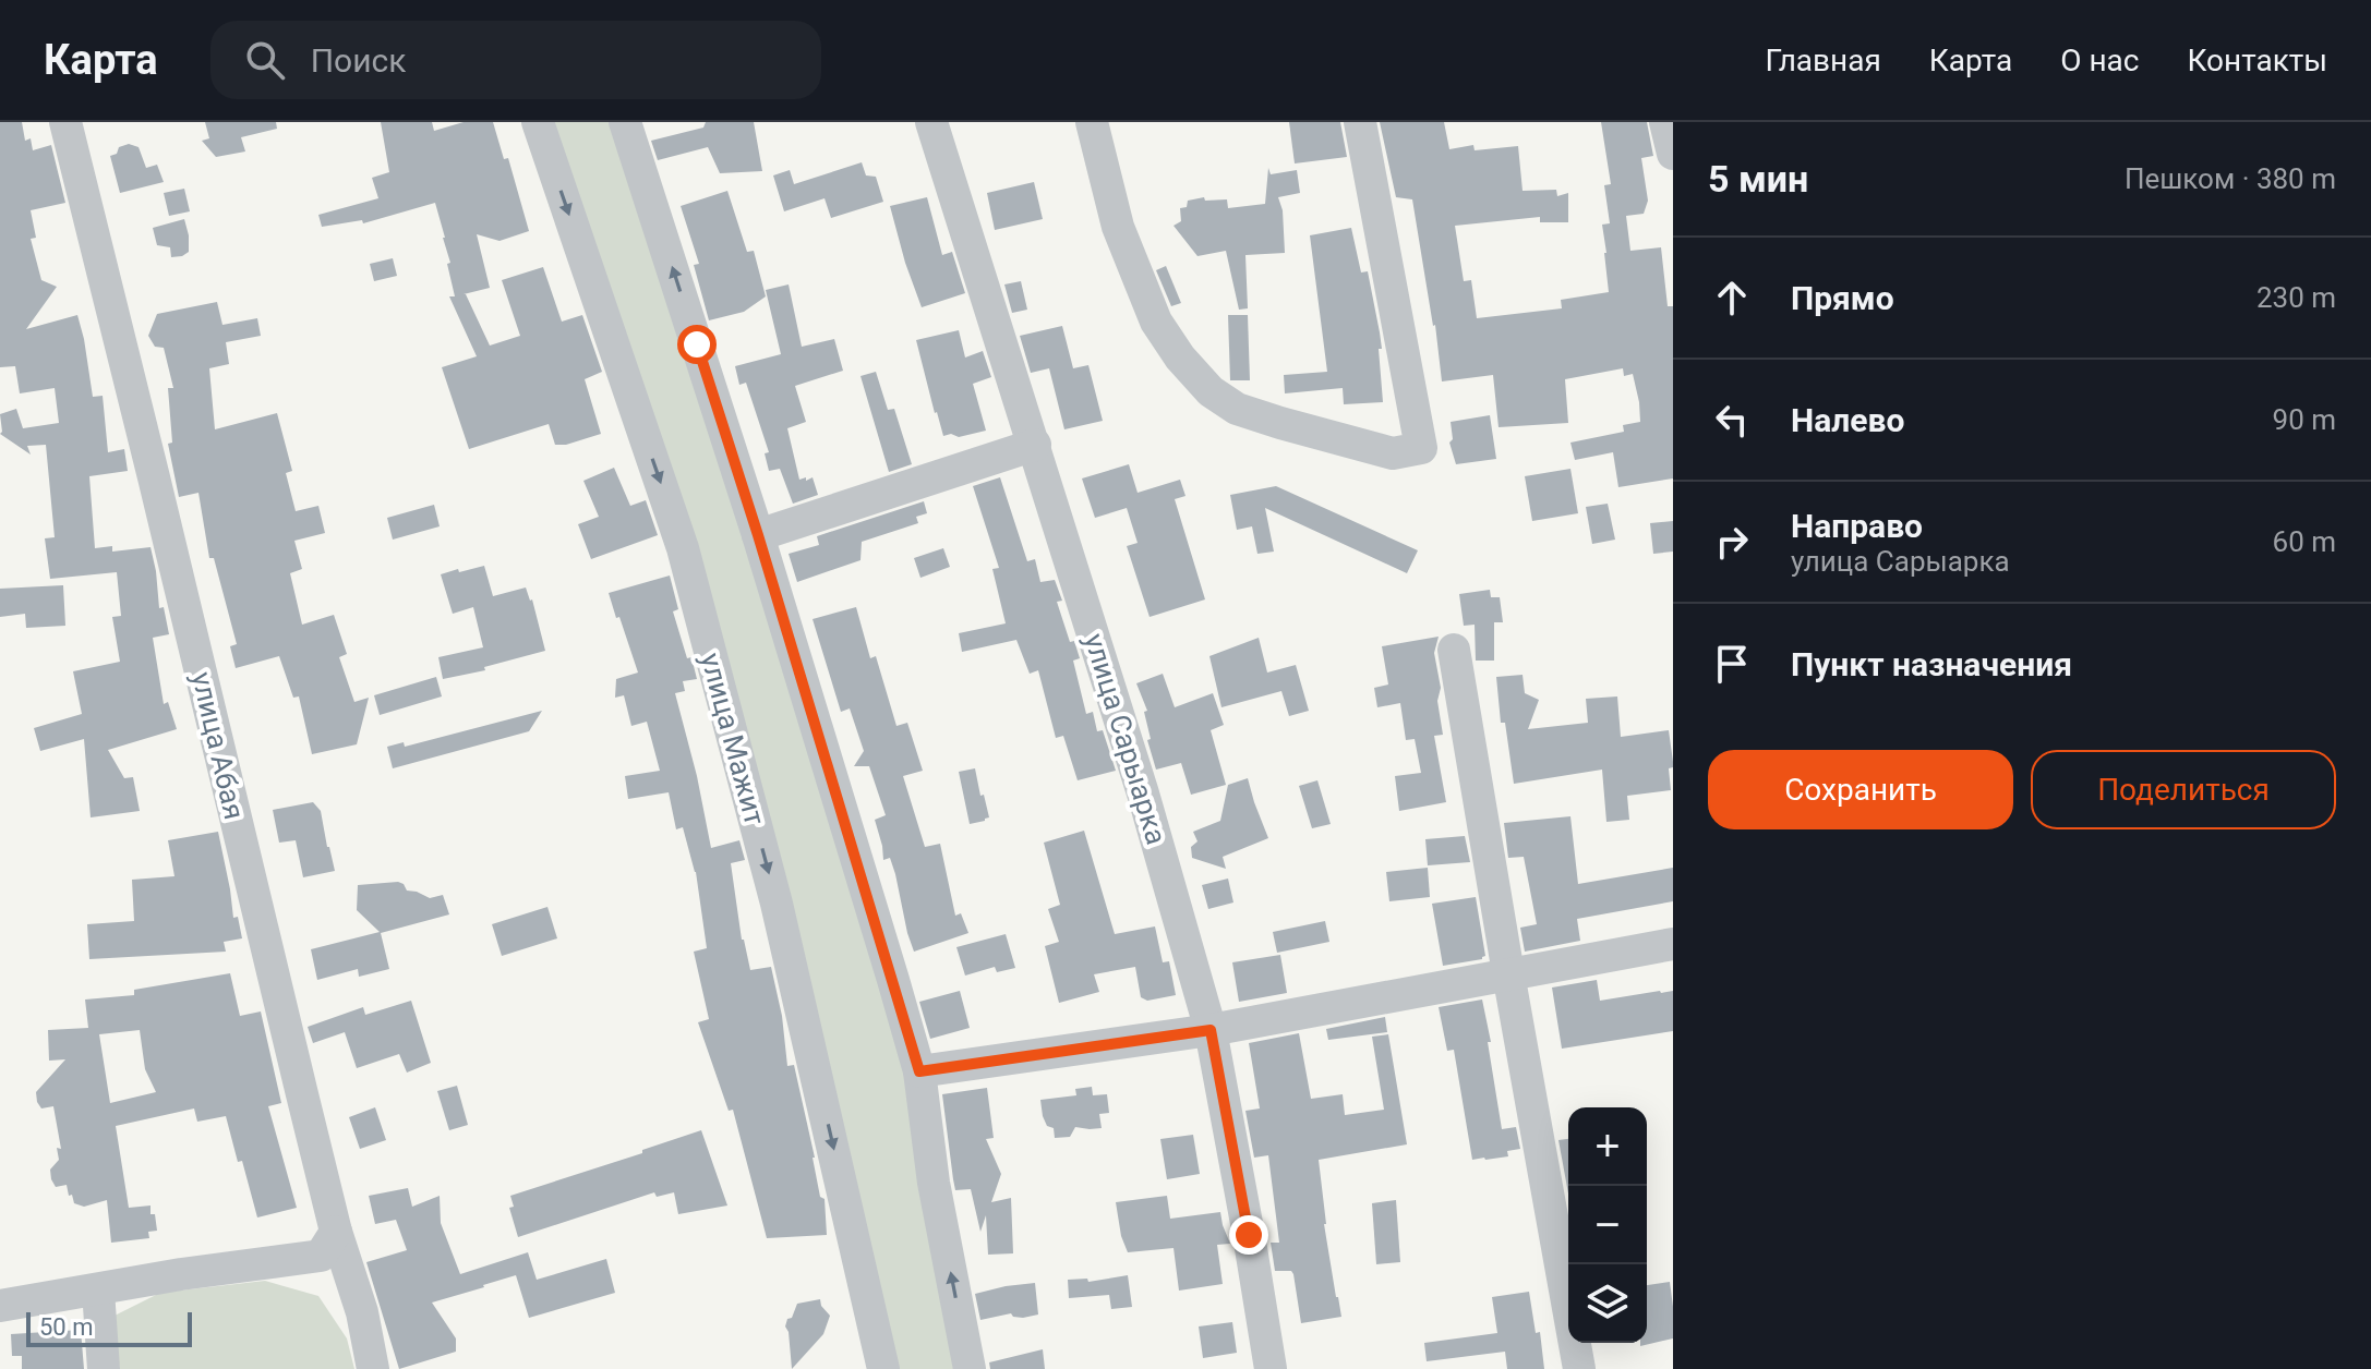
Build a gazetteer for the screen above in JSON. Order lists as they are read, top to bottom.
{
  "streets": {
    "street": ["улица Мажит", "улица Сарыарка", "улица Абая"]
  },
  "scale_bar": "50 m",
  "page": {
    "header": "Карта",
    "search": "Поиск",
    "nav": [
      "Главная",
      "Карта",
      "О нас",
      "Контакты"
    ],
    "heading": ["5 мин", "Пешком · 380 m"],
    "list": [
      ["Прямо", "230 m"],
      ["Налево", "90 m"],
      ["Направо", "улица Сарыарка", "60 m"],
      "Пункт назначения"
    ],
    "buttons": ["Сохранить", "Поделиться"],
    "map_buttons": ["+", "−"],
    "scale": "50 m"
  }
}
